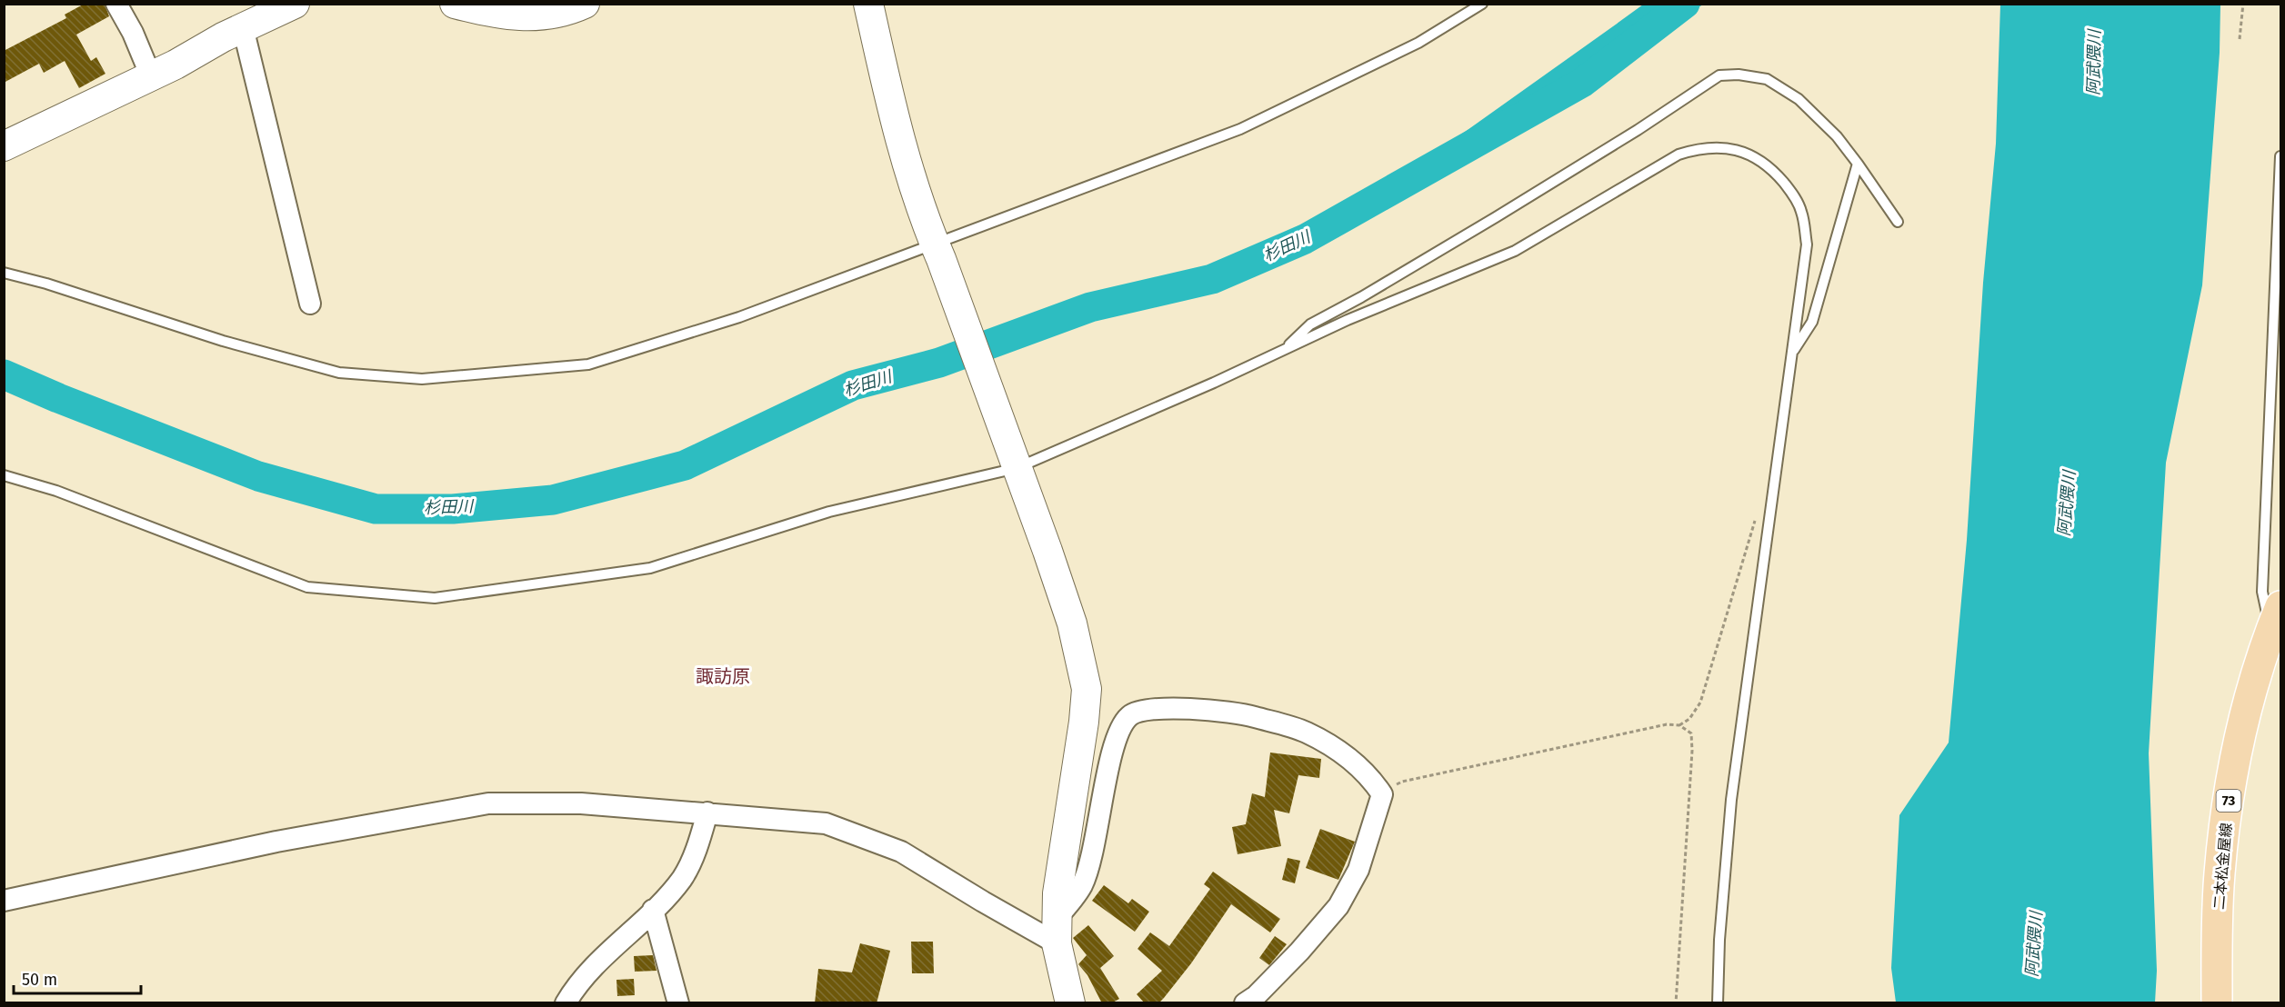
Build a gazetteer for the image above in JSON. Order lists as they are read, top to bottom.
{
  "streets": {
    "main road": ["73", "二本松金屋線"]
  },
  "districts": ["諏訪原"],
  "water": ["阿武隈川", "杉田川"],
  "scale_bar": "50 m"
}
